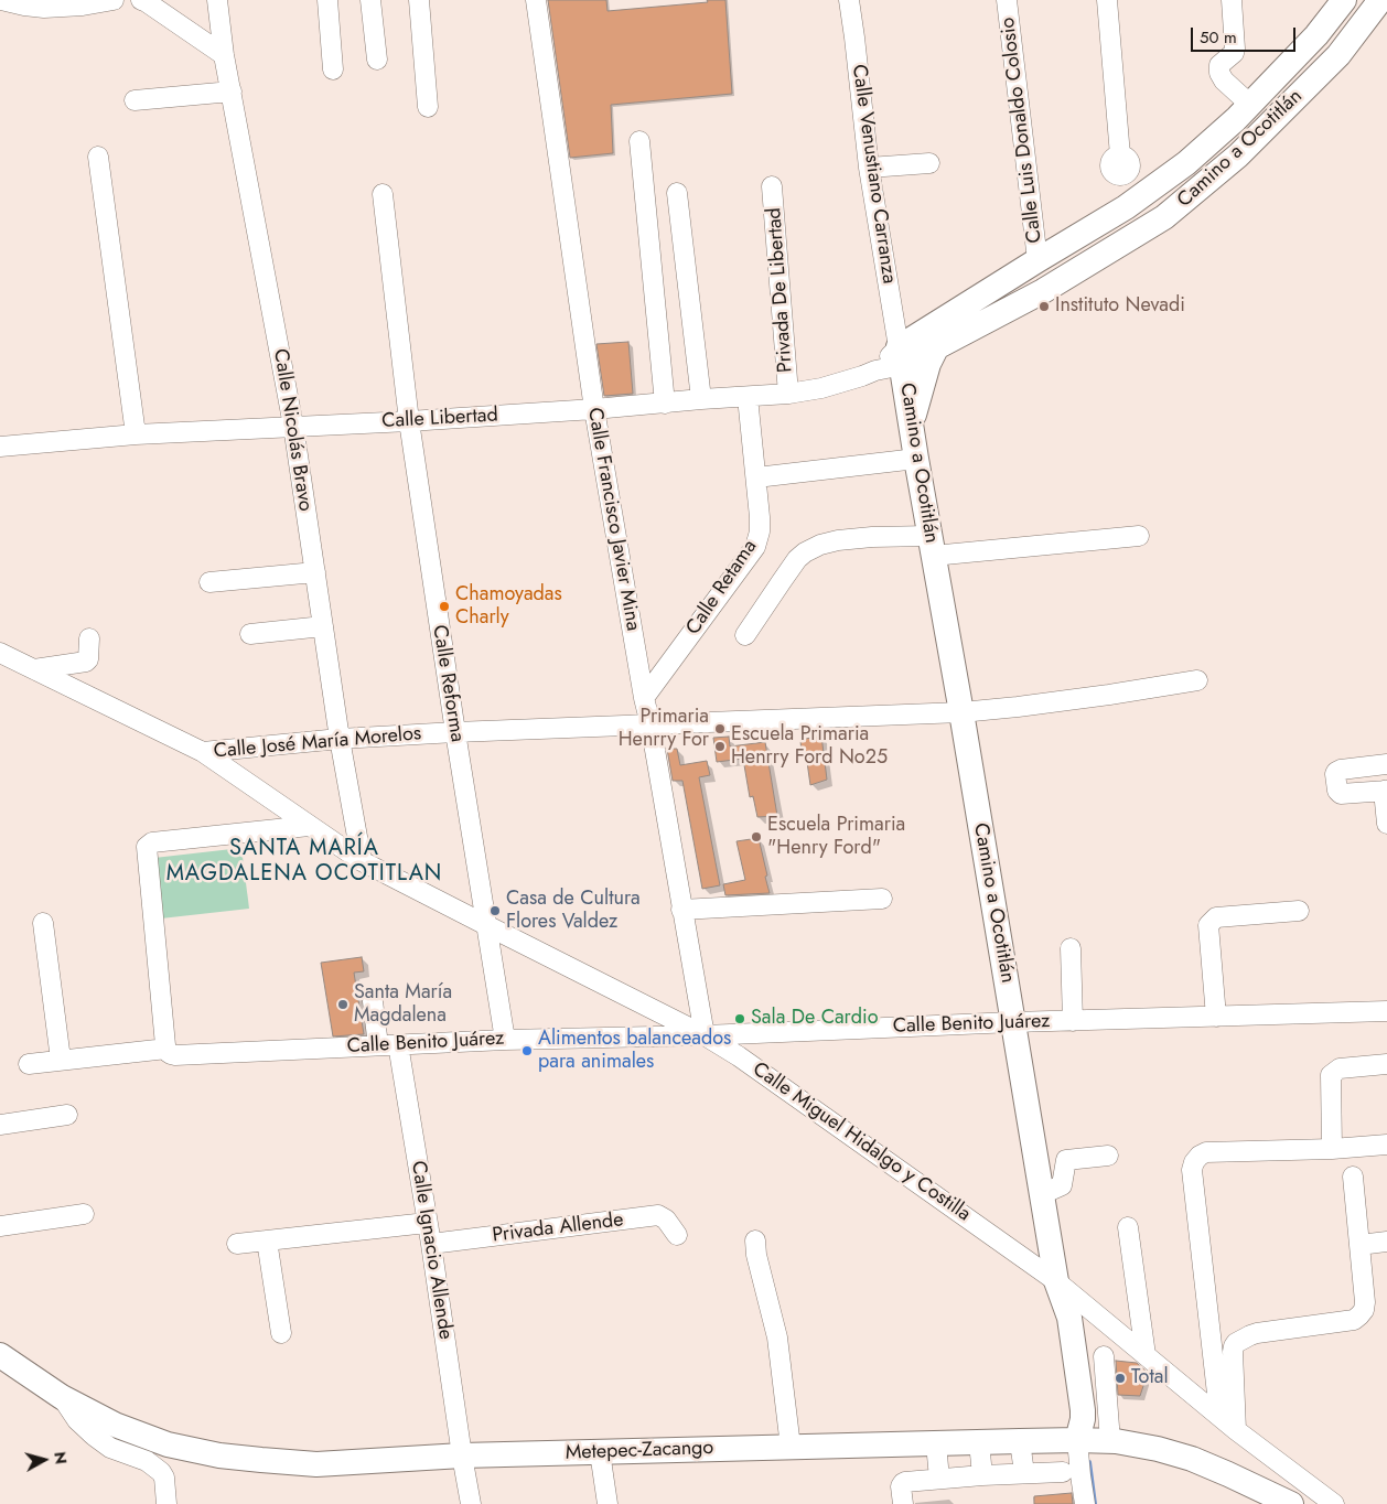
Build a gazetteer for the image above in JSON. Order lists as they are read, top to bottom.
{
  "streets": {
    "main road": ["Camino a Ocotitlán", "Metepec-Zacango"],
    "street": [
      "Calle Luis Donaldo Colosio",
      "Calle Venustiano Carranza",
      "Privada De Libertad",
      "Calle Libertad",
      "Calle Nicolás Bravo",
      "Calle Francisco Javier Mina",
      "Calle Retama",
      "Calle Reforma",
      "Calle José María Morelos",
      "Calle Benito Juárez",
      "Calle Miguel Hidalgo y Costilla",
      "Privada Allende",
      "Calle Ignacio Allende"
    ]
  },
  "crossings": [
    ["Calle Luis Donaldo Colosio", "Camino a Ocotitlán"],
    ["Camino a Ocotitlán", "Calle Venustiano Carranza"],
    ["Camino a Ocotitlán", "Calle Libertad"],
    ["Camino a Ocotitlán", "Calle José María Morelos"],
    ["Camino a Ocotitlán", "Calle Benito Juárez"],
    ["Camino a Ocotitlán", "Calle Miguel Hidalgo y Costilla"],
    ["Camino a Ocotitlán", "Metepec-Zacango"],
    ["Calle Venustiano Carranza", "Calle Libertad"],
    ["Privada De Libertad", "Calle Libertad"],
    ["Calle Libertad", "Calle Nicolás Bravo"],
    ["Calle Libertad", "Calle Francisco Javier Mina"],
    ["Calle Libertad", "Calle Retama"],
    ["Calle Libertad", "Calle Reforma"],
    ["Calle Nicolás Bravo", "Calle José María Morelos"],
    ["Calle Nicolás Bravo", "Calle Miguel Hidalgo y Costilla"],
    ["Calle Francisco Javier Mina", "Calle Retama"],
    ["Calle Francisco Javier Mina", "Calle José María Morelos"],
    ["Calle Francisco Javier Mina", "Calle Benito Juárez"],
    ["Calle Francisco Javier Mina", "Calle Miguel Hidalgo y Costilla"],
    ["Calle Reforma", "Calle José María Morelos"],
    ["Calle Reforma", "Calle Benito Juárez"],
    ["Calle Reforma", "Calle Miguel Hidalgo y Costilla"],
    ["Calle José María Morelos", "Calle Miguel Hidalgo y Costilla"],
    ["Calle Benito Juárez", "Calle Miguel Hidalgo y Costilla"],
    ["Calle Benito Juárez", "Calle Ignacio Allende"],
    ["Privada Allende", "Calle Ignacio Allende"],
    ["Calle Ignacio Allende", "Metepec-Zacango"]
  ],
  "districts": ["SANTA MARÍA MAGDALENA OCOTITLAN"],
  "places": [
    "Instituto Nevadi",
    "Chamoyadas Charly",
    "Primaria Henrry For",
    "Escuela Primaria Henrry Ford No25",
    "Escuela Primaria \"Henry Ford\"",
    "Casa de Cultura Flores Valdez",
    "Santa María Magdalena",
    "Sala De Cardio",
    "Alimentos balanceados para animales",
    "Total"
  ],
  "scale_bar": "50 m",
  "north": "right"
}
